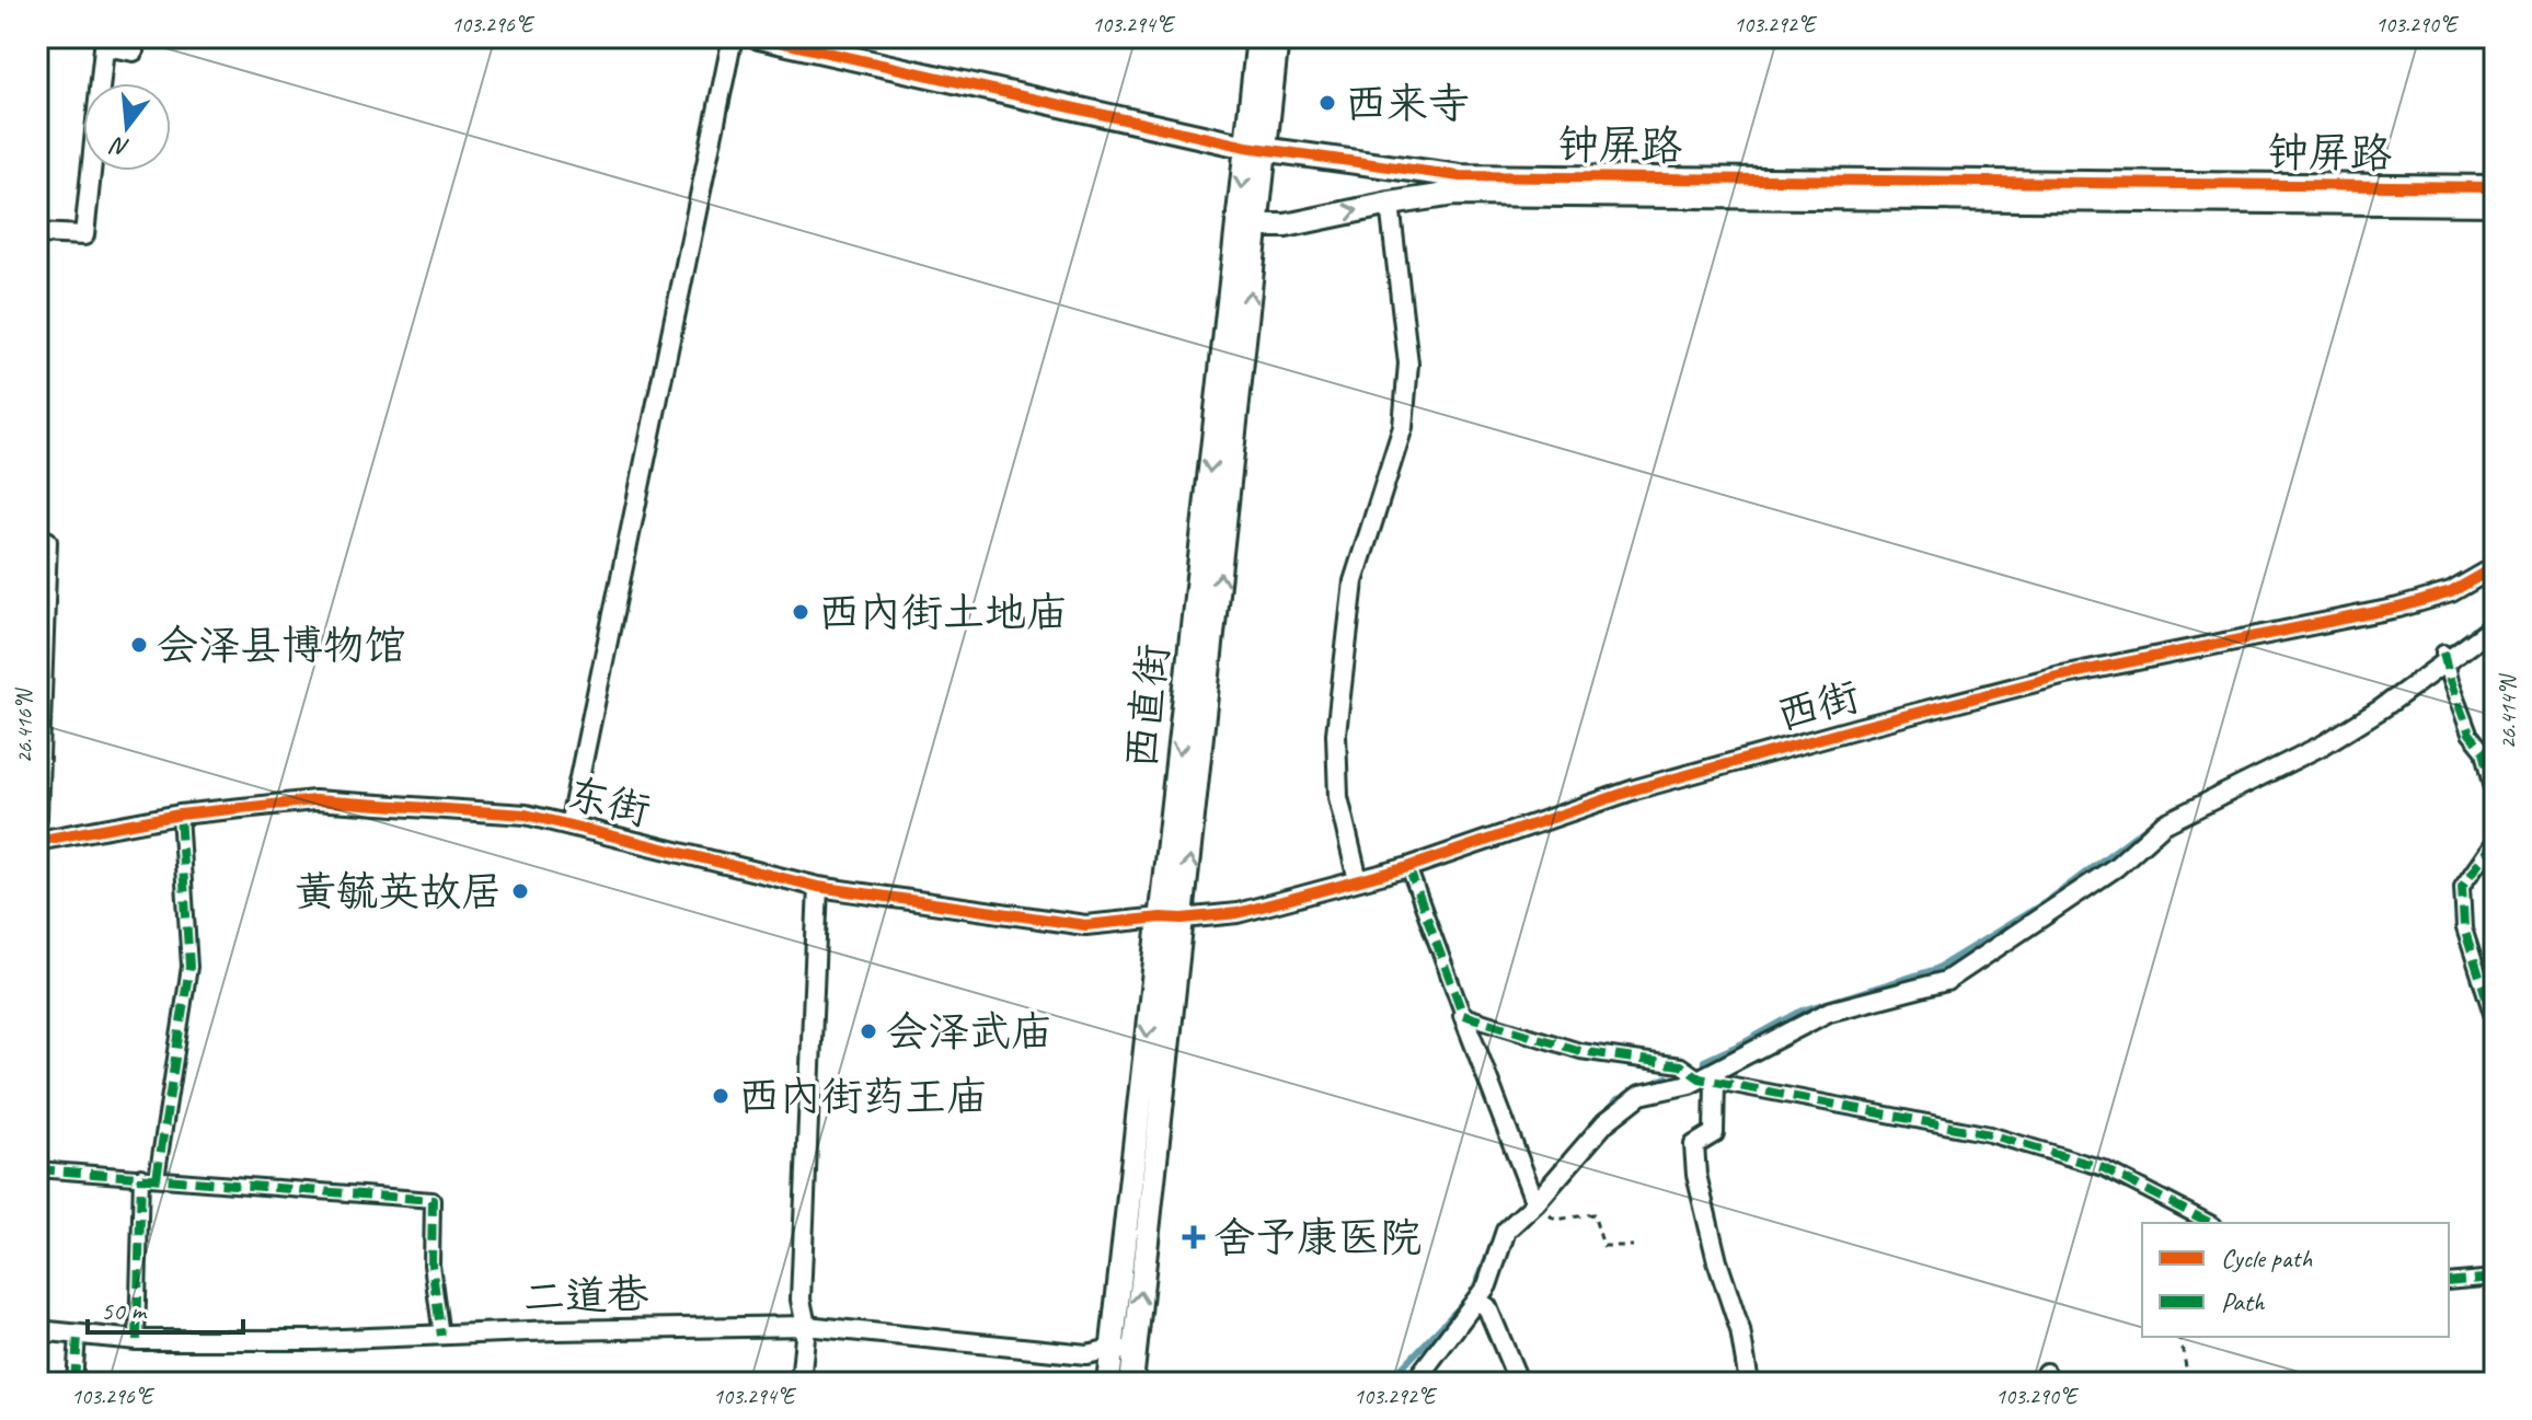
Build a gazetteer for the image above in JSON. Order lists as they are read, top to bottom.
{
  "streets": {
    "street": [
      "钟屏路",
      "西街",
      "西直街",
      "东街",
      "二道巷"
    ]
  },
  "crossings": [
    ["钟屏路", "西直街"],
    ["西街", "西直街"],
    ["西街", "东街"],
    ["西直街", "东街"],
    ["西直街", "二道巷"]
  ],
  "places": {
    "other": [
      "西来寺",
      "西内街土地庙",
      "会泽县博物馆",
      "黄毓英故居",
      "会泽武庙",
      "西内街药王庙"
    ],
    "health": ["舍予康医院"]
  },
  "legend": ["Cycle path", "Path"],
  "scale_bar": "50 m",
  "north": "bottom",
  "coordinates": [
    "103.296°E",
    "103.294°E",
    "103.292°E",
    "103.290°E",
    "26.414°N",
    "26.416°N"
  ]
}
